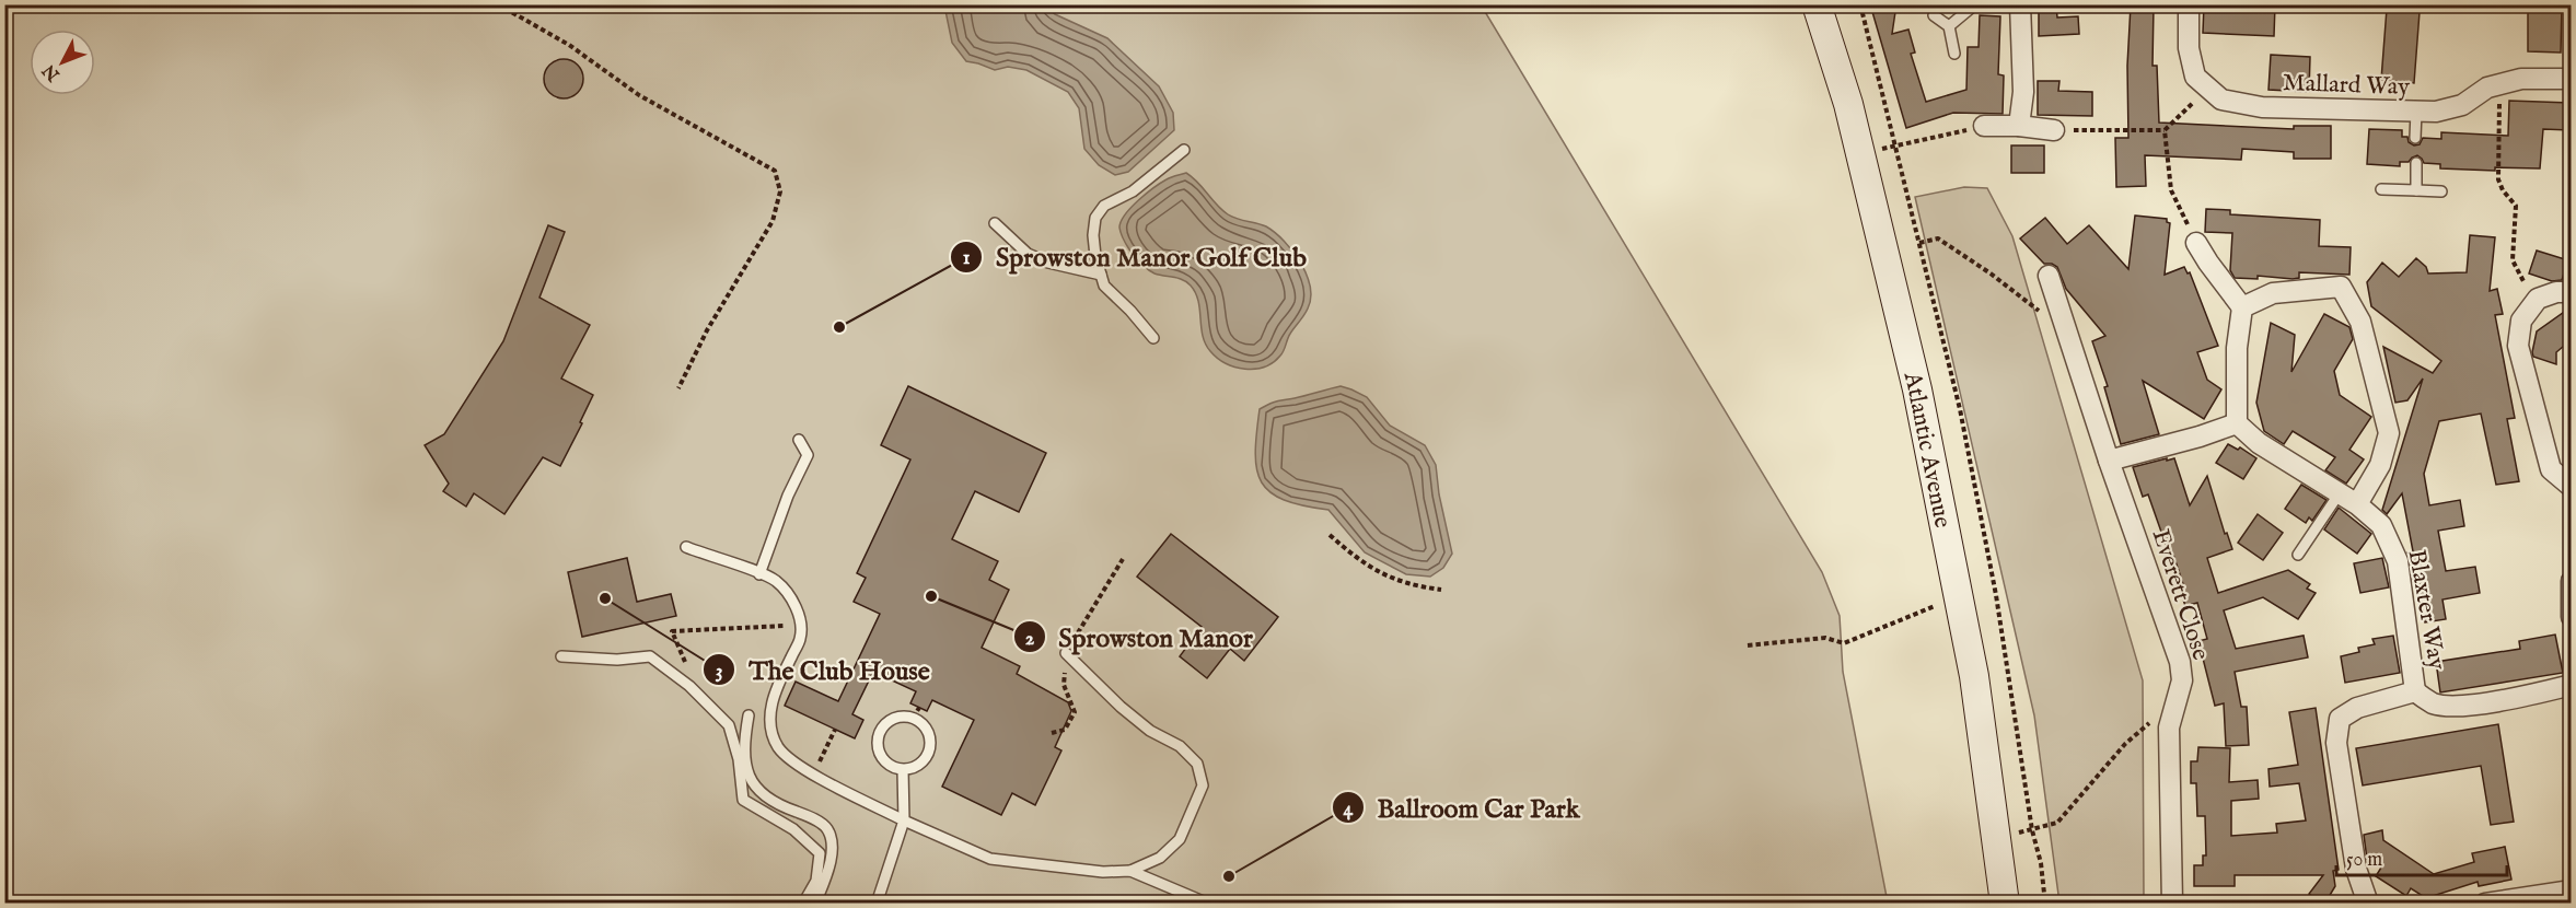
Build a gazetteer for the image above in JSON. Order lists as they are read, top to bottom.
{
  "streets": {
    "street": [
      "Mallard Way",
      "Atlantic Avenue",
      "Everett Close",
      "Blaxter Way"
    ]
  },
  "places": [
    "Sprowston Manor Golf Club",
    "Sprowston Manor",
    "The Club House",
    "Ballroom Car Park"
  ],
  "scale_bar": "50 m",
  "north": "bottom left"
}
